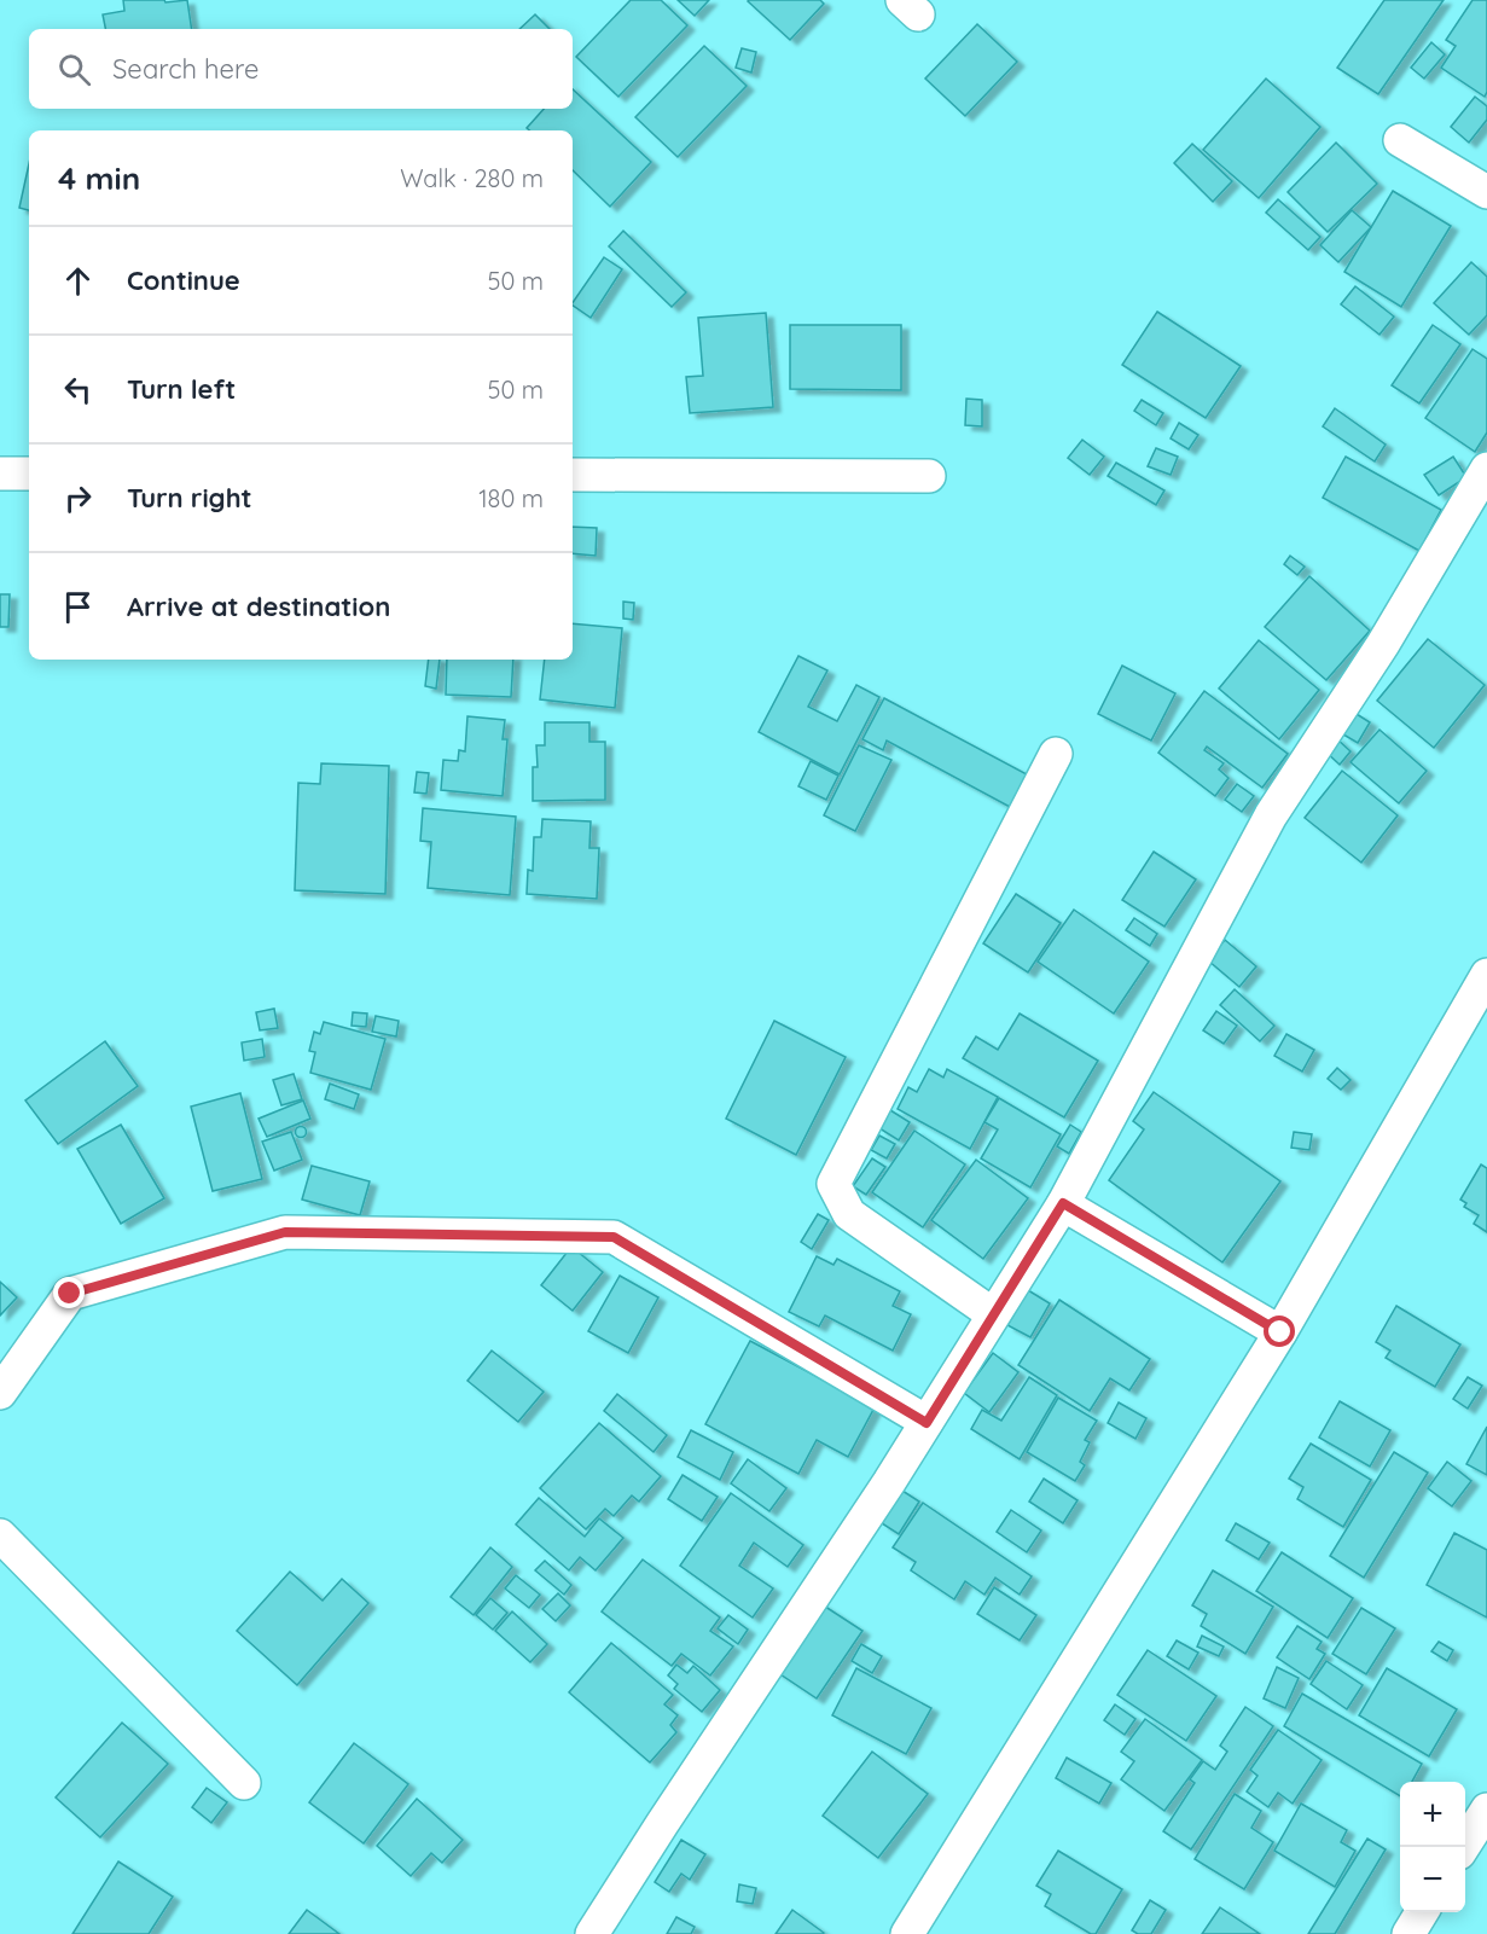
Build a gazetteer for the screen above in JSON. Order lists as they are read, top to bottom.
{
  "page": {
    "search": "Search here",
    "heading": ["4 min", "Walk · 280 m"],
    "list": [
      ["Continue", "50 m"],
      ["Turn left", "50 m"],
      ["Turn right", "180 m"],
      "Arrive at destination"
    ],
    "map_buttons": ["+", "−"]
  }
}
